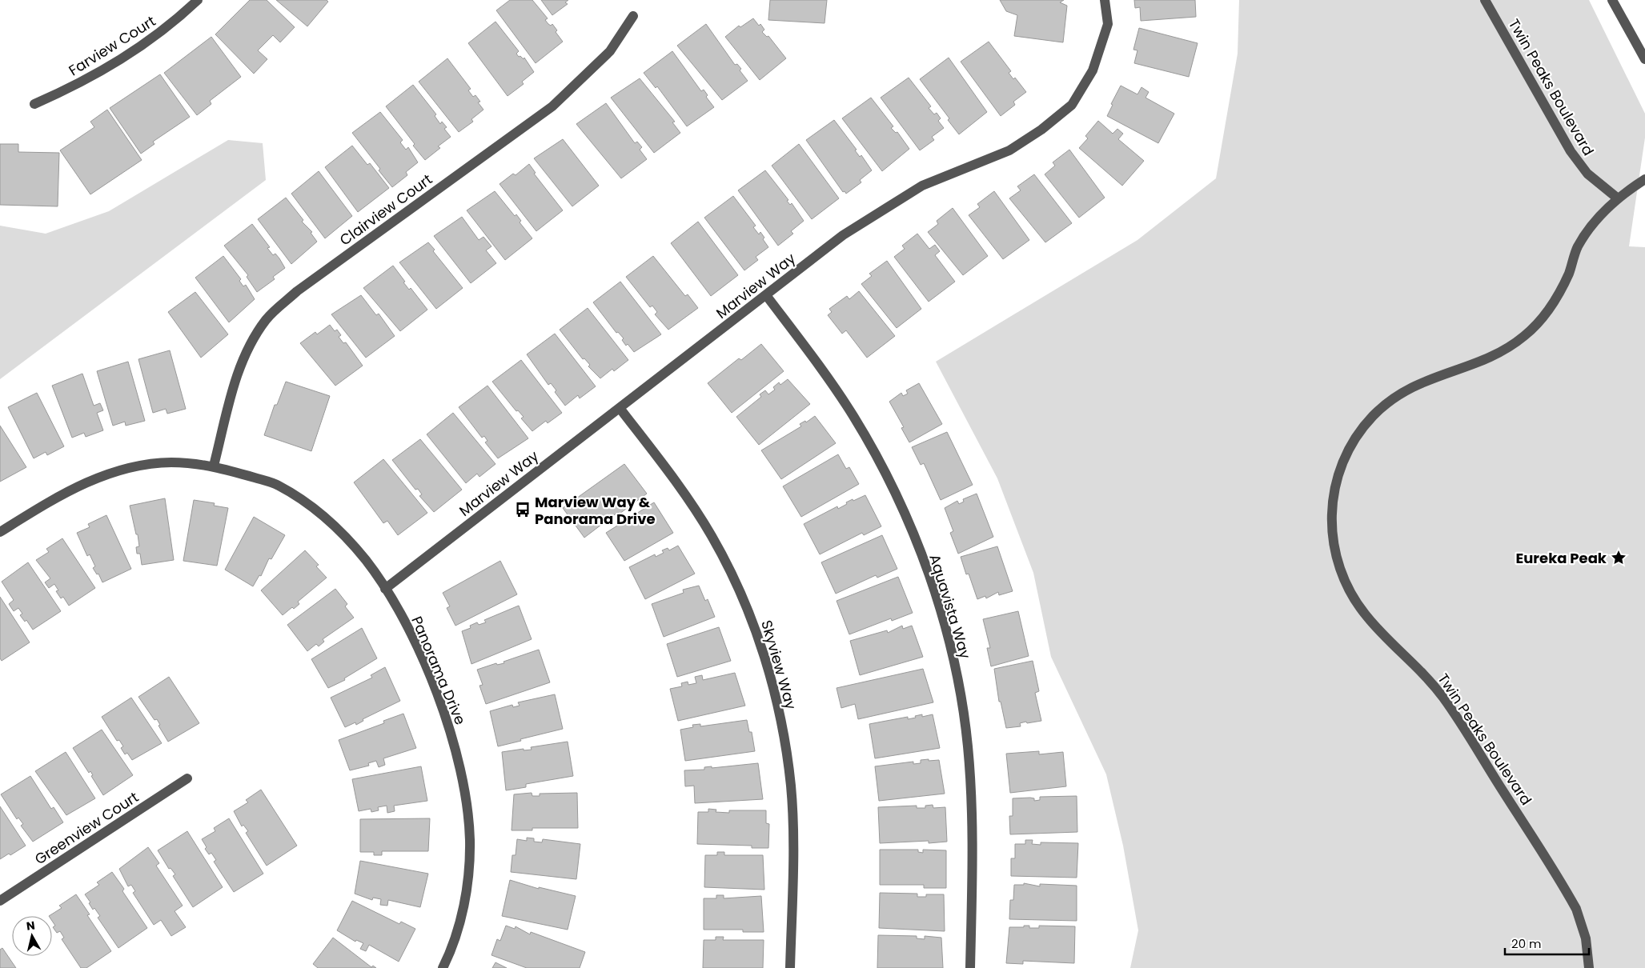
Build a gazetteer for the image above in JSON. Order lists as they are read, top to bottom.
{
  "streets": {
    "street": [
      "Farview Court",
      "Twin Peaks Boulevard",
      "Clairview Court",
      "Marview Way",
      "Aquavista Way",
      "Skyview Way",
      "Panorama Drive",
      "Greenview Court"
    ]
  },
  "crossings": [
    ["Clairview Court", "Panorama Drive"],
    ["Marview Way", "Aquavista Way"],
    ["Marview Way", "Skyview Way"],
    ["Marview Way", "Panorama Drive"]
  ],
  "places": {
    "bus stop": ["Marview Way & Panorama Drive"],
    "place": ["Eureka Peak"]
  },
  "scale_bar": "20 m",
  "north": "top"
}
